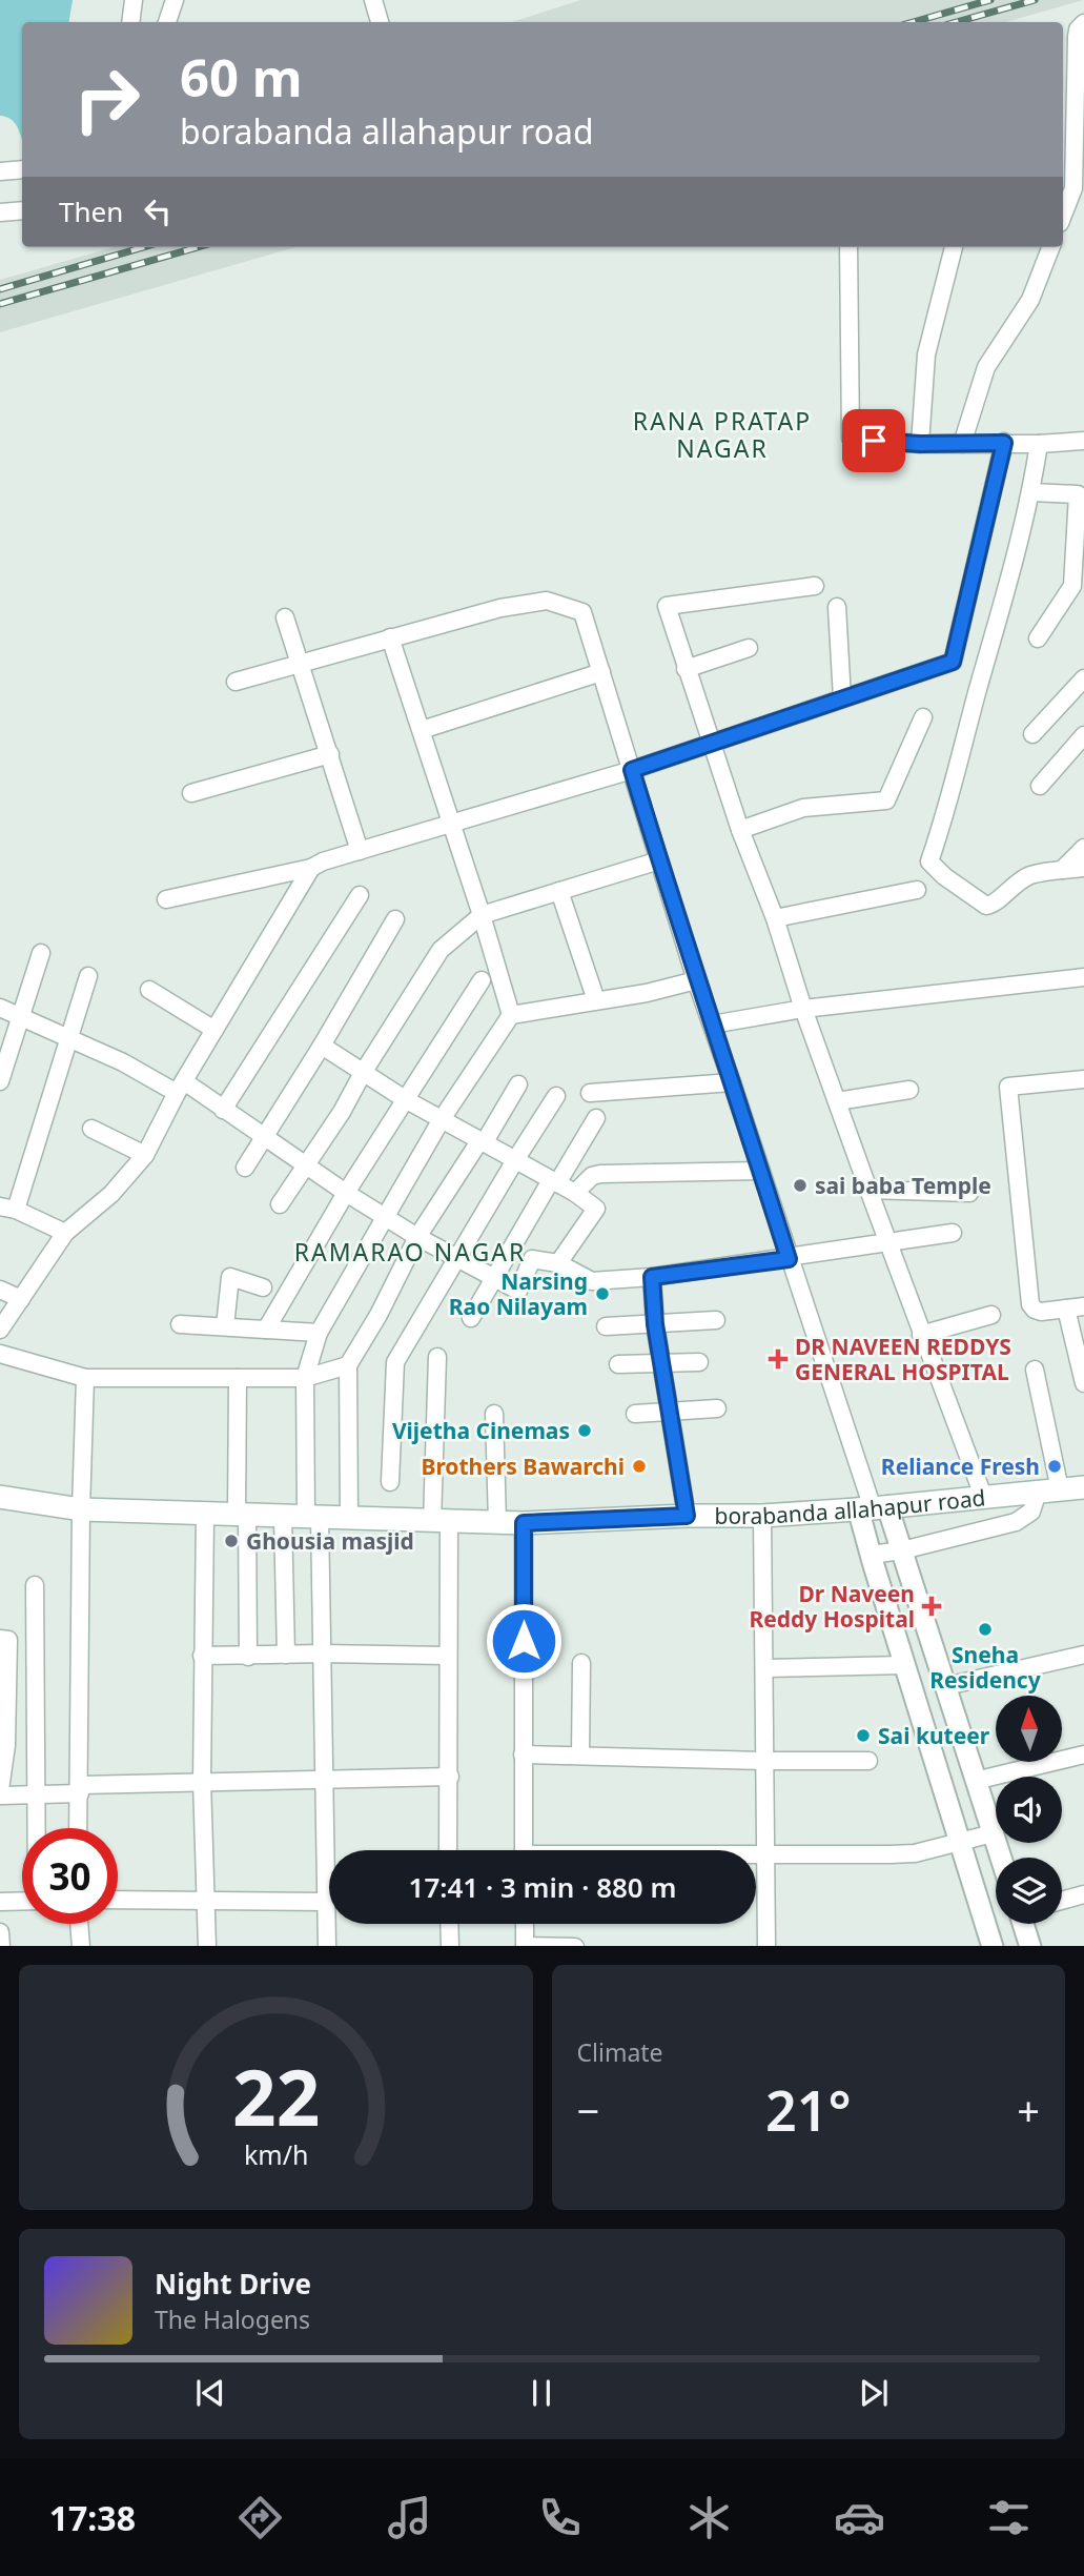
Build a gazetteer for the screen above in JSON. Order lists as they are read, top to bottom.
{
  "streets": {
    "main road": ["borabanda allahapur road"]
  },
  "districts": ["RANA PRATAP NAGAR", "RAMARAO NAGAR"],
  "places": {
    "other": [
      "sai baba Temple",
      "Narsing Rao Nilayam",
      "Vijetha Cinemas",
      "Brothers Bawarchi",
      "Reliance Fresh",
      "Ghousia masjid",
      "Sneha Residency",
      "Sai kuteer"
    ],
    "health": ["DR NAVEEN REDDYS GENERAL HOSPITAL", "Dr Naveen Reddy Hospital"]
  },
  "north": "top",
  "page": {
    "turn": ["60 m", "borabanda allahapur road"],
    "then": "Then",
    "limit": "30",
    "trip": "17:41 · 3 min · 880 m",
    "tile": "Climate",
    "heat": ["−", "21°", "+"],
    "song": ["Night Drive", "The Halogens"],
    "tabs": "17:38",
    "gauge": ["22", "km/h"]
  }
}
